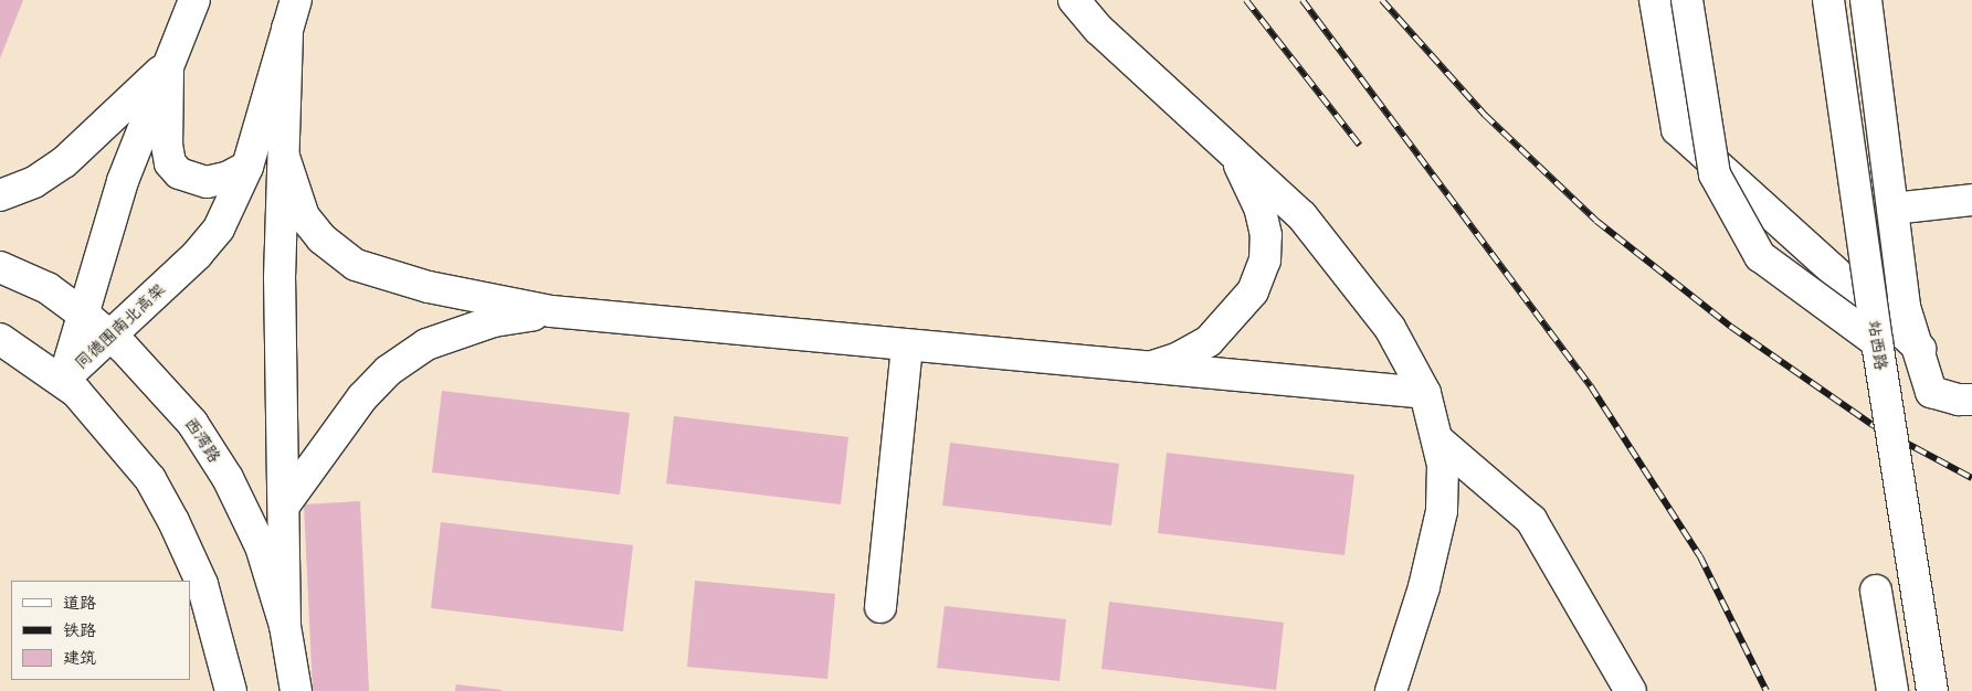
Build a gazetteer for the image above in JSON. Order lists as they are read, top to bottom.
{
  "streets": {
    "street": ["同德围南北高架", "站西路", "西湾路"]
  },
  "crossings": [
    ["同德围南北高架", "西湾路"]
  ],
  "legend": ["道路", "铁路", "建筑"]
}
